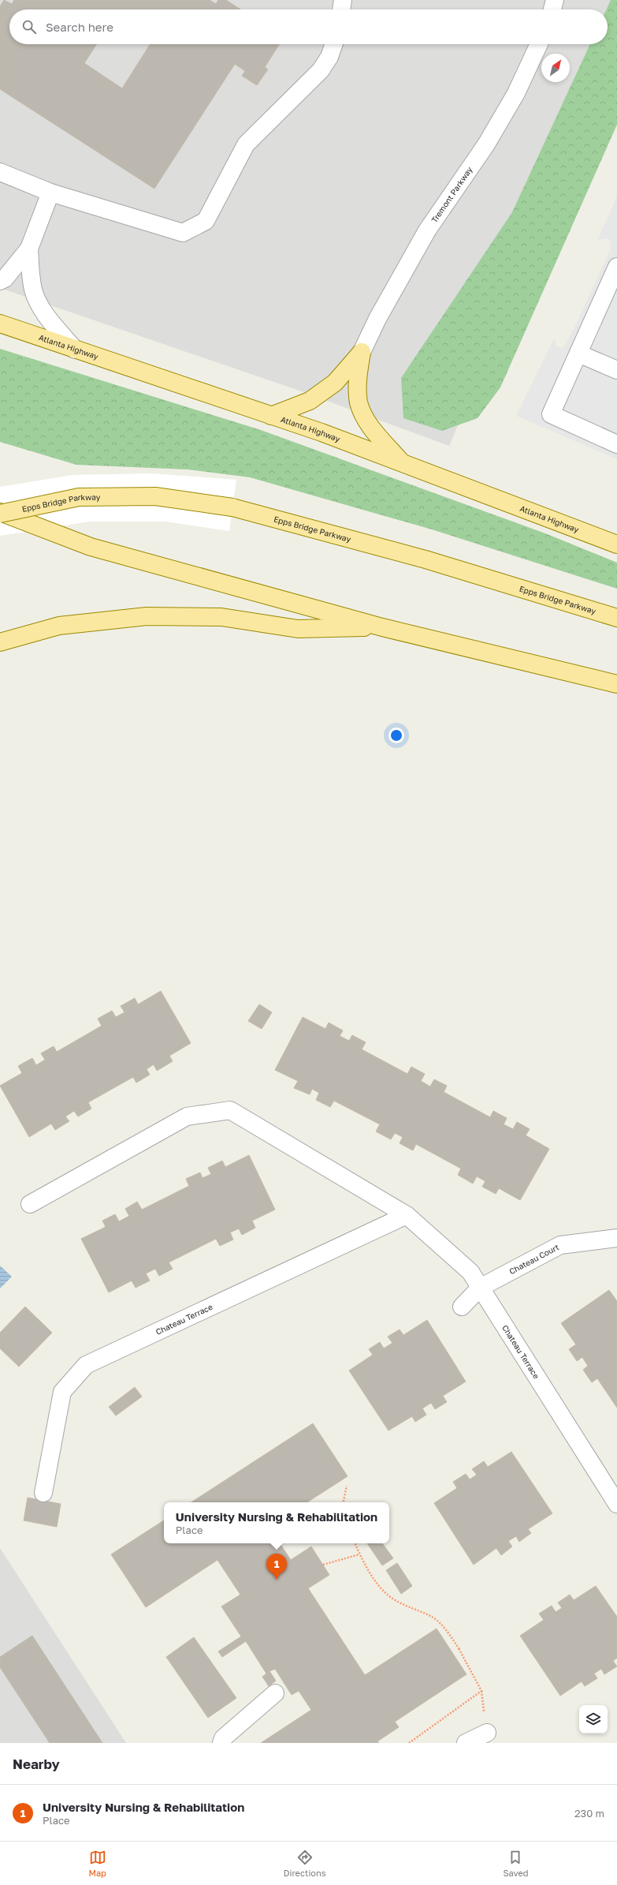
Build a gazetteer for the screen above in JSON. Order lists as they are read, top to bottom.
{
  "streets": {
    "main road": ["Atlanta Highway", "Epps Bridge Parkway"],
    "street": ["Tremont Parkway", "Chateau Court", "Chateau Terrace"]
  },
  "crossings": [
    ["Chateau Court", "Chateau Terrace"]
  ],
  "north": "top right",
  "page": {
    "search": "Search here",
    "popup": ["University Nursing & Rehabilitation", "Place"],
    "pins": "1",
    "heading": "Nearby",
    "list": [
      {
        "mark": "1",
        "name": "University Nursing & Rehabilitation",
        "note": "Place",
        "value": "230 m"
      }
    ],
    "nav": ["Map", "Directions", "Saved"]
  }
}
